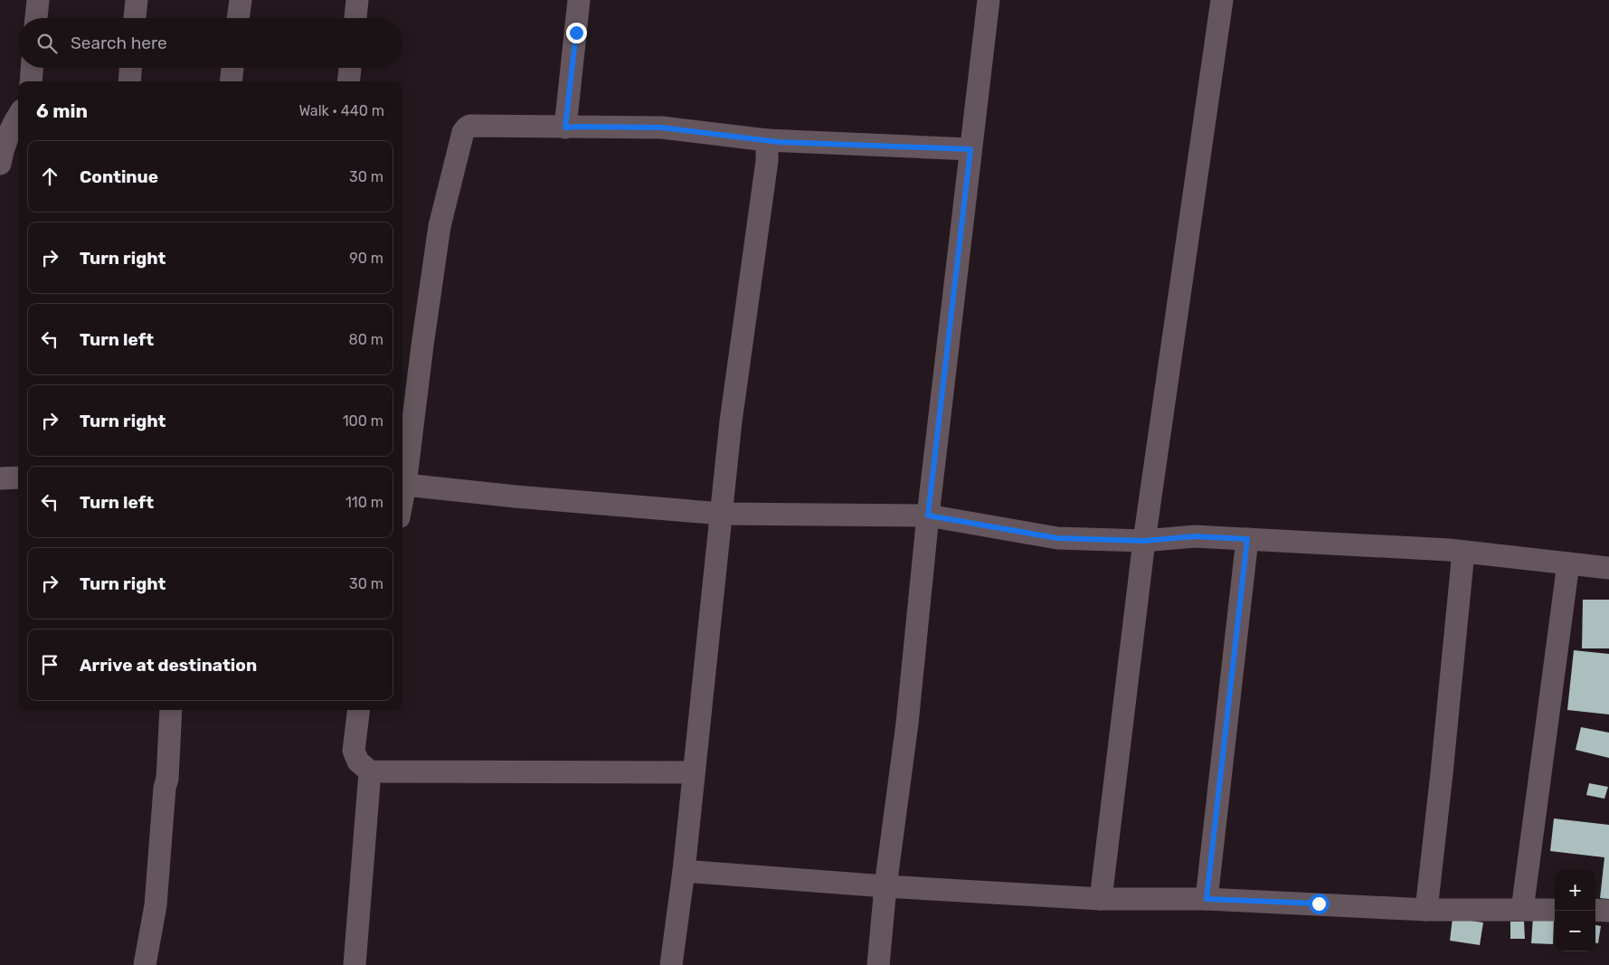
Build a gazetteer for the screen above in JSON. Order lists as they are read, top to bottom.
{
  "page": {
    "search": "Search here",
    "heading": ["6 min", "Walk · 440 m"],
    "list": [
      ["Continue", "30 m"],
      ["Turn right", "90 m"],
      ["Turn left", "80 m"],
      ["Turn right", "100 m"],
      ["Turn left", "110 m"],
      ["Turn right", "30 m"],
      "Arrive at destination"
    ],
    "map_buttons": ["+", "−"]
  }
}
